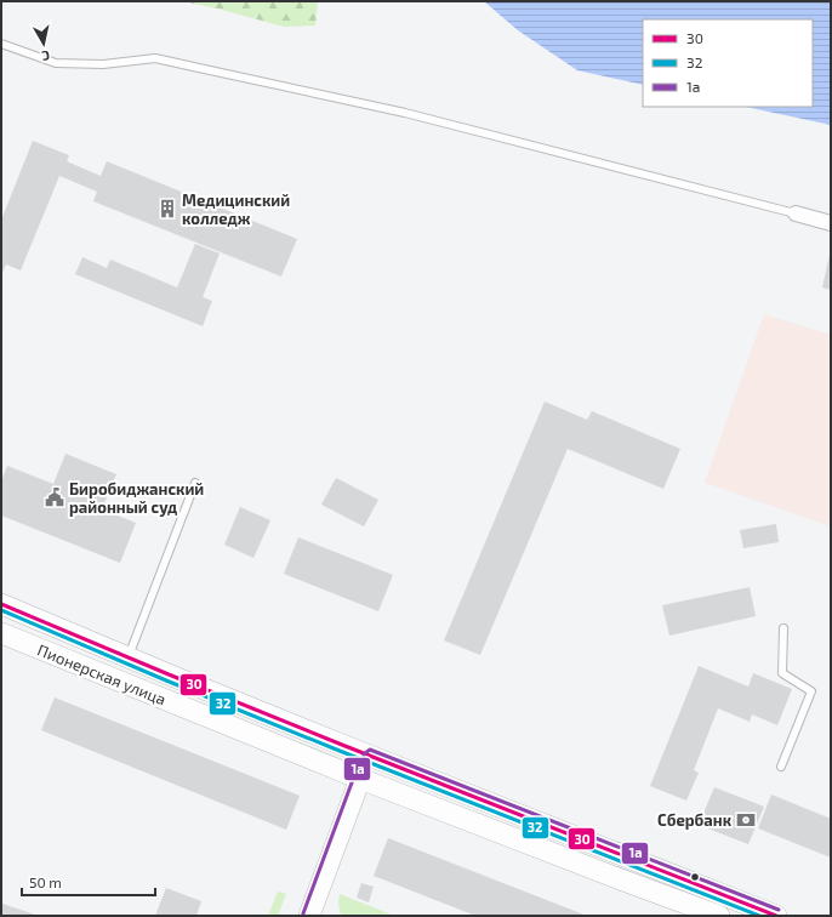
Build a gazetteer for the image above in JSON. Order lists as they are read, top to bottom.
{
  "streets": {
    "main road": ["Пионерская улица"]
  },
  "places": {
    "building": ["Медицинский колледж"],
    "public building": ["Биробиджанский районный суд"],
    "bank": ["Сбербанк"]
  },
  "lines": ["transit line 30", "transit line 32", "transit line 1а"],
  "legend": ["30", "32", "1а"],
  "scale_bar": "50 m",
  "north": "bottom"
}
